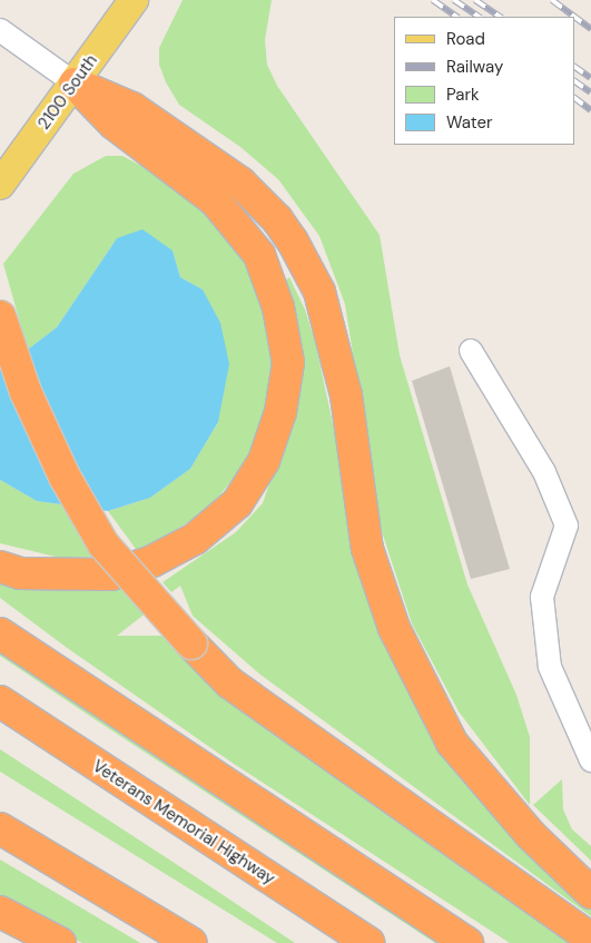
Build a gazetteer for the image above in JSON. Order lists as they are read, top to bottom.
{
  "streets": {
    "highway": ["Veterans Memorial Highway"],
    "main road": ["2100 South"]
  },
  "legend": [
    "Road",
    "Railway",
    "Park",
    "Water"
  ]
}
